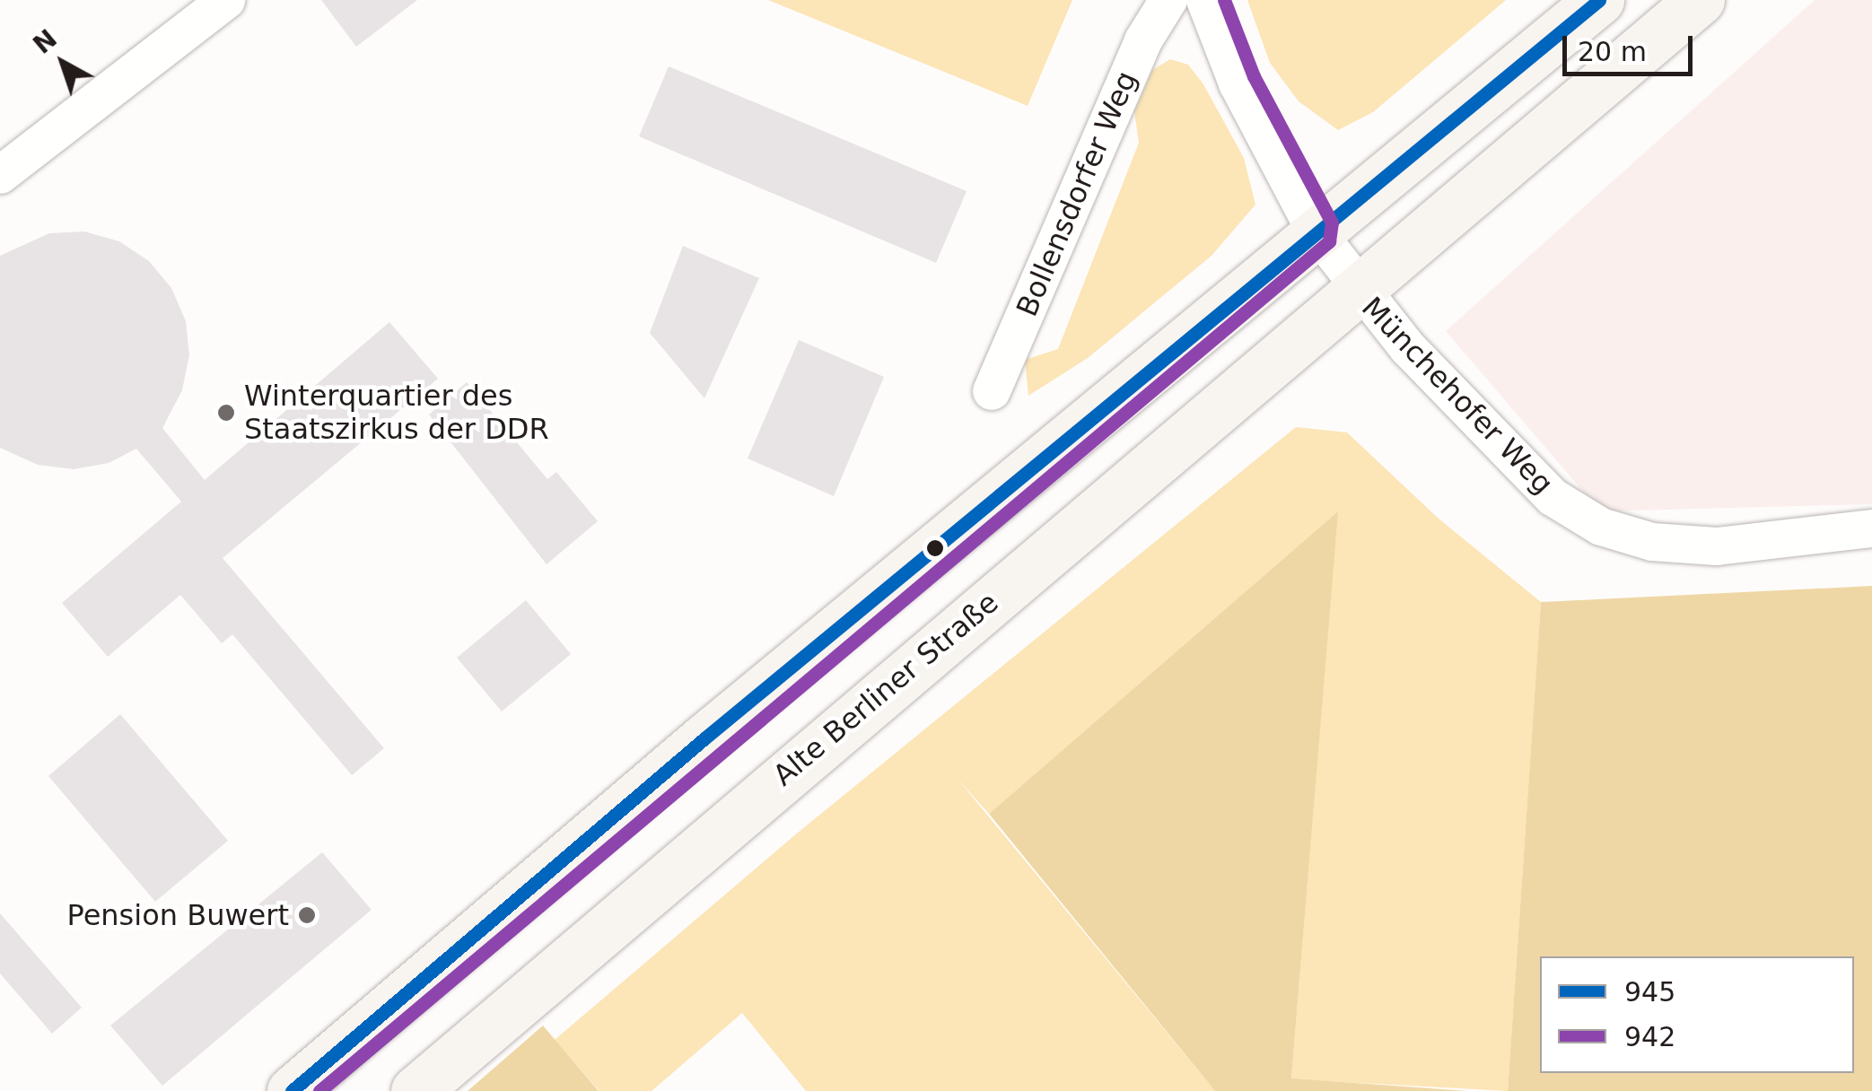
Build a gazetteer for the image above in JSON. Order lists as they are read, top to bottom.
{
  "streets": {
    "main road": ["Alte Berliner Straße"],
    "street": ["Bollensdorfer Weg", "Münchehofer Weg"]
  },
  "crossings": [
    ["Münchehofer Weg", "Alte Berliner Straße"]
  ],
  "places": ["Winterquartier des Staatszirkus der DDR", "Pension Buwert"],
  "lines": ["transit line 945", "transit line 942"],
  "legend": ["945", "942"],
  "scale_bar": "20 m",
  "north": "top left"
}
